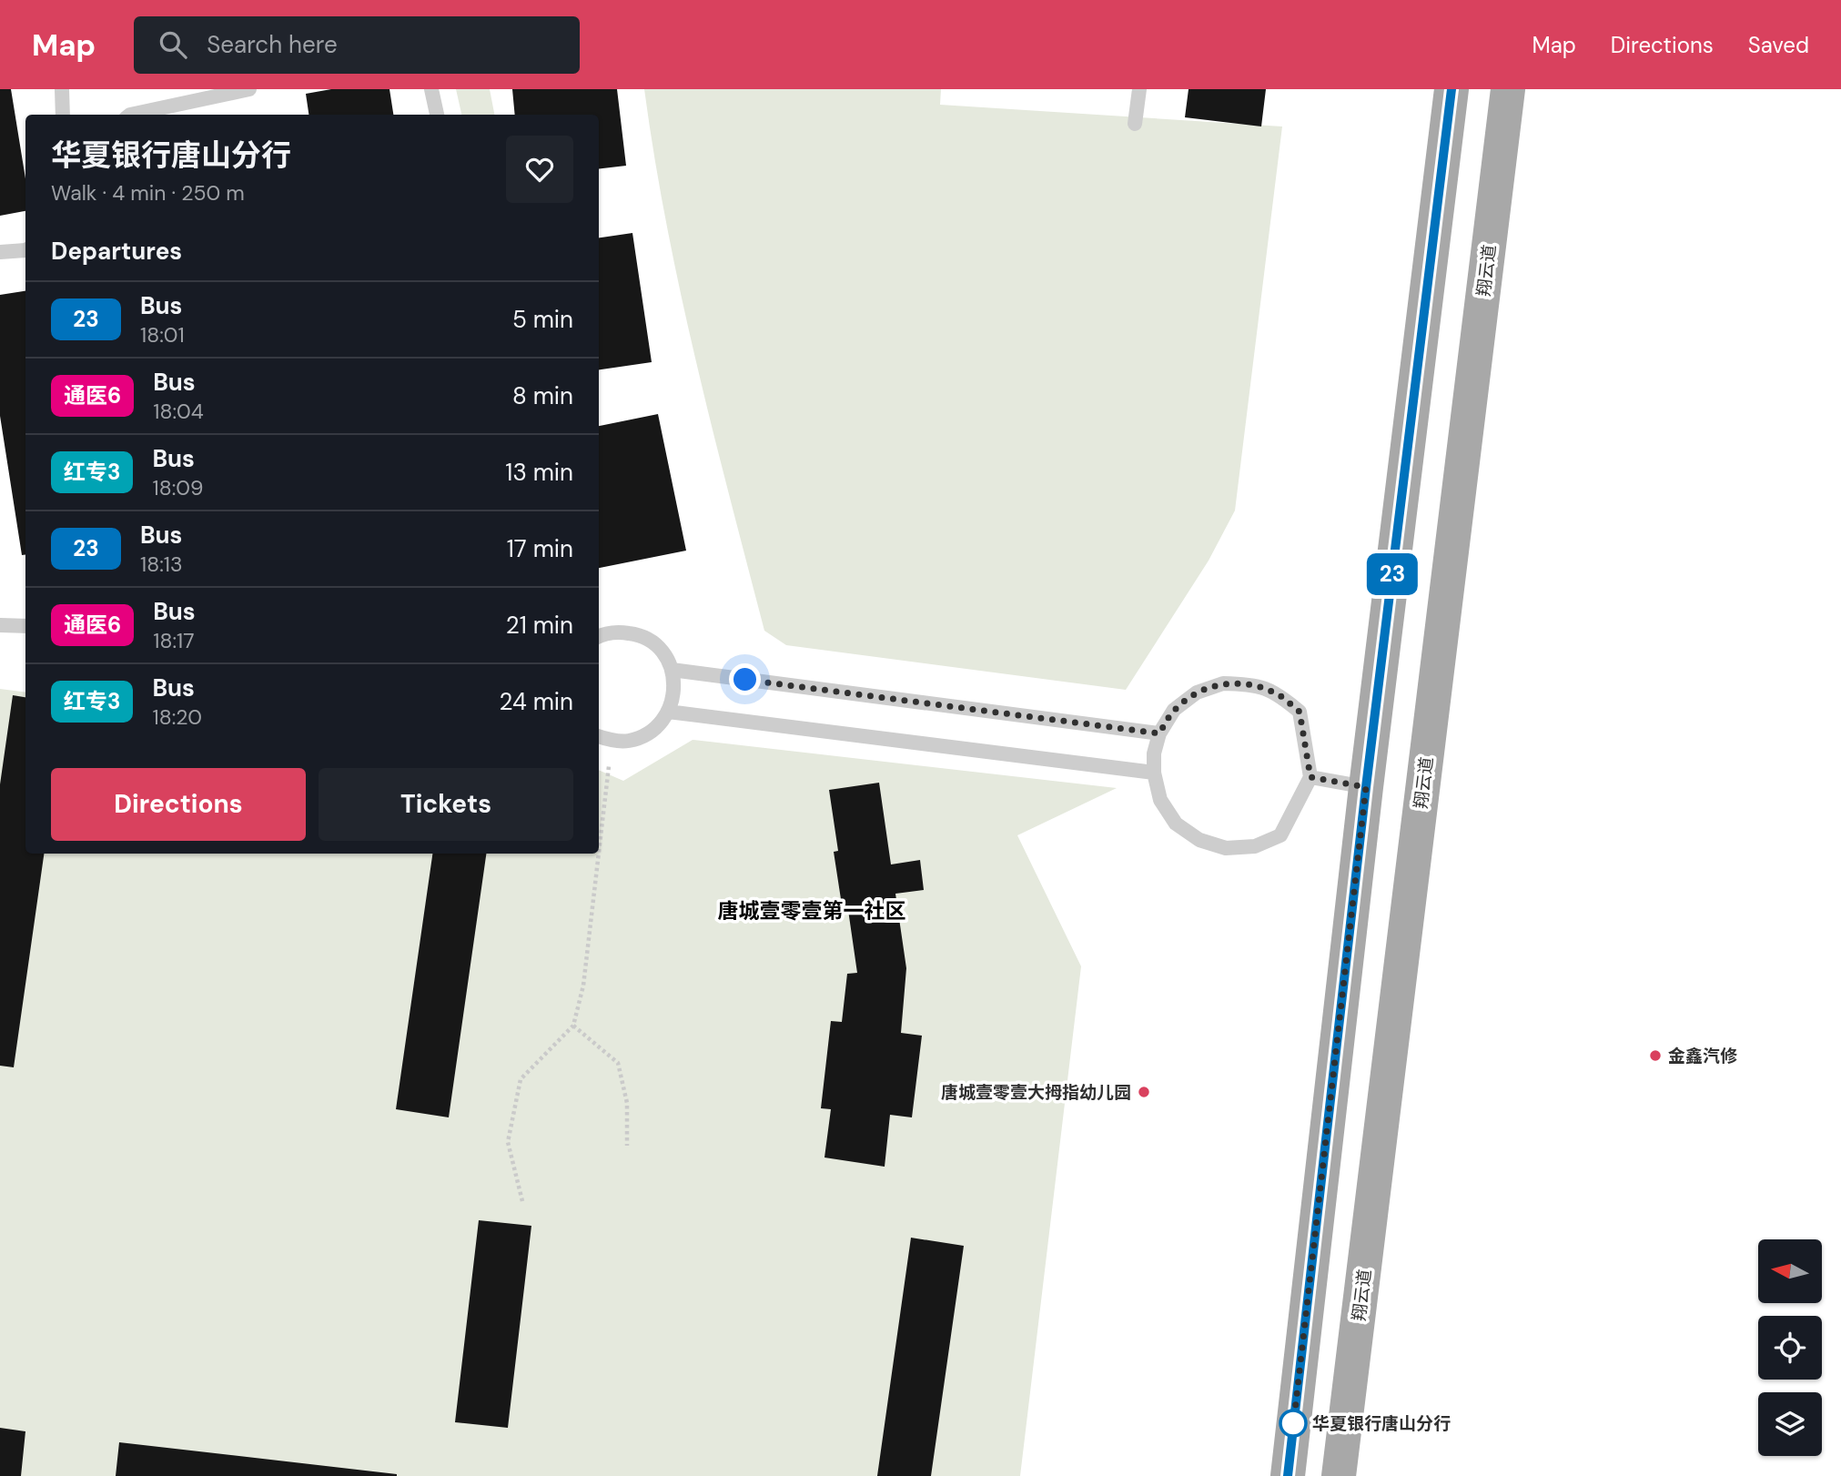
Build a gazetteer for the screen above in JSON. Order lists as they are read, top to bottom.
{
  "streets": {
    "main road": ["翔云道"]
  },
  "districts": ["唐城壹零壹第一社区"],
  "places": ["金鑫汽修", "唐城壹零壹大拇指幼儿园", "华夏银行唐山分行"],
  "lines": ["bus line 23"],
  "north": "left",
  "page": {
    "header": "Map",
    "search": "Search here",
    "nav": ["Map", "Directions", "Saved"],
    "on_map": "23",
    "heading": [
      ["华夏银行唐山分行", "Walk · 4 min · 250 m"],
      "Departures"
    ],
    "list": [
      {
        "mark": "23",
        "name": "Bus",
        "note": "18:01",
        "value": "5 min"
      },
      {
        "mark": "通医6",
        "name": "Bus",
        "note": "18:04",
        "value": "8 min"
      },
      {
        "mark": "红专3",
        "name": "Bus",
        "note": "18:09",
        "value": "13 min"
      },
      {
        "mark": "23",
        "name": "Bus",
        "note": "18:13",
        "value": "17 min"
      },
      {
        "mark": "通医6",
        "name": "Bus",
        "note": "18:17",
        "value": "21 min"
      },
      {
        "mark": "红专3",
        "name": "Bus",
        "note": "18:20",
        "value": "24 min"
      }
    ],
    "buttons": ["Directions", "Tickets"]
  }
}
